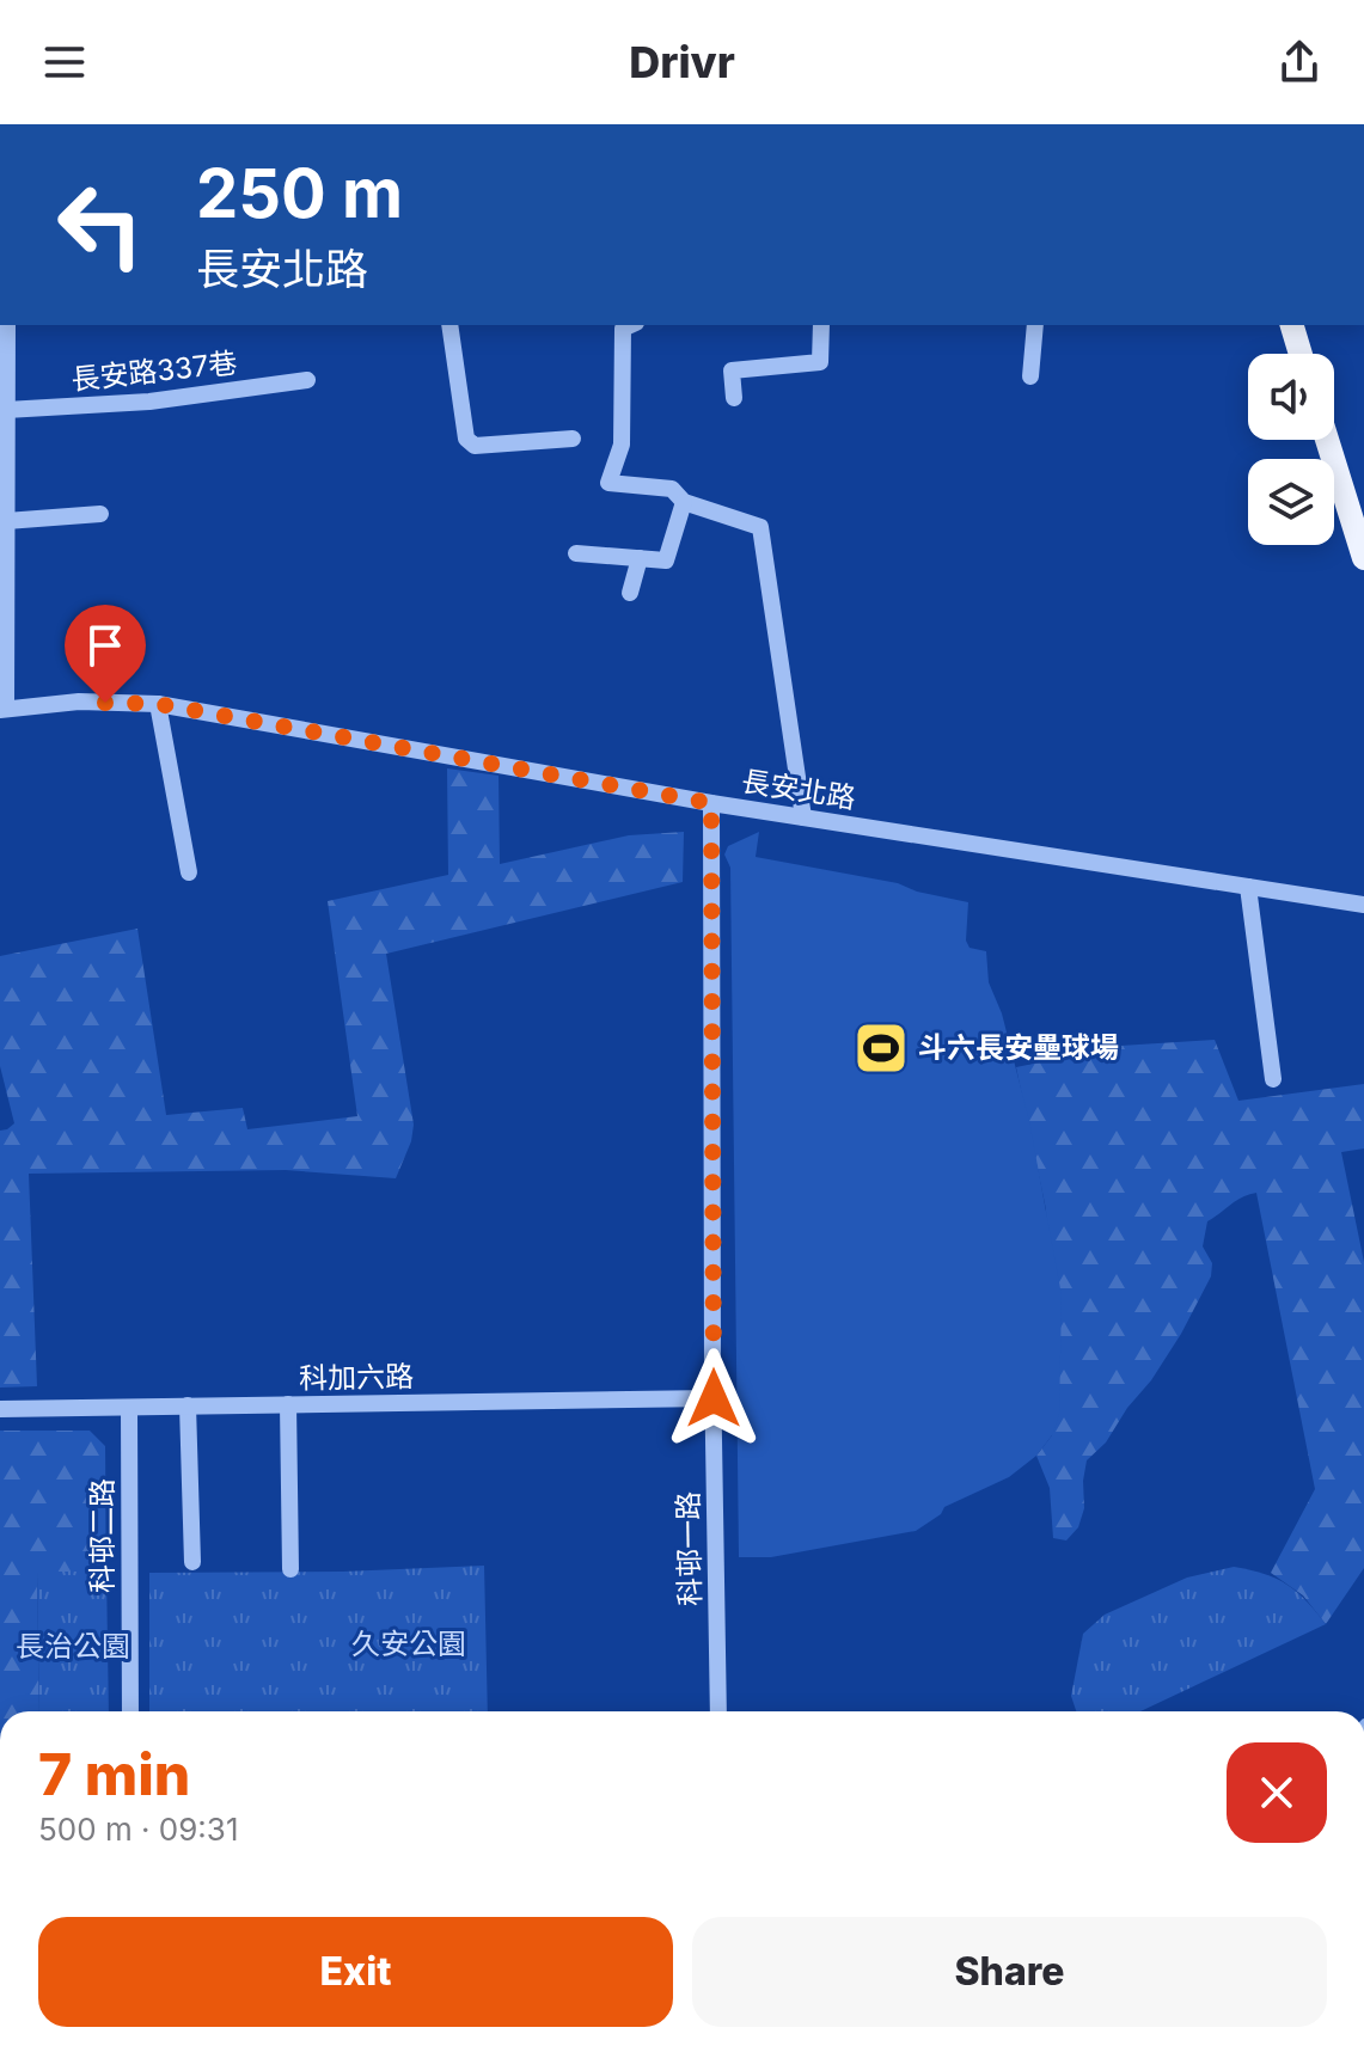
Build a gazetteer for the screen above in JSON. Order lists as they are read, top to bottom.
{
  "streets": {
    "street": [
      "長安路337巷",
      "長安北路",
      "科加六路",
      "科邨二路",
      "科邨一路"
    ]
  },
  "crossings": [
    ["長安北路", "科邨一路"],
    ["科加六路", "科邨二路"],
    ["科加六路", "科邨一路"]
  ],
  "parks": ["久安公園", "長治公園"],
  "places": {
    "sports": ["斗六長安壘球場"]
  },
  "page": {
    "header": "Drivr",
    "turn": ["250 m", "長安北路"],
    "heading": ["7 min", "500 m · 09:31"],
    "buttons": ["Exit", "Share"]
  }
}
